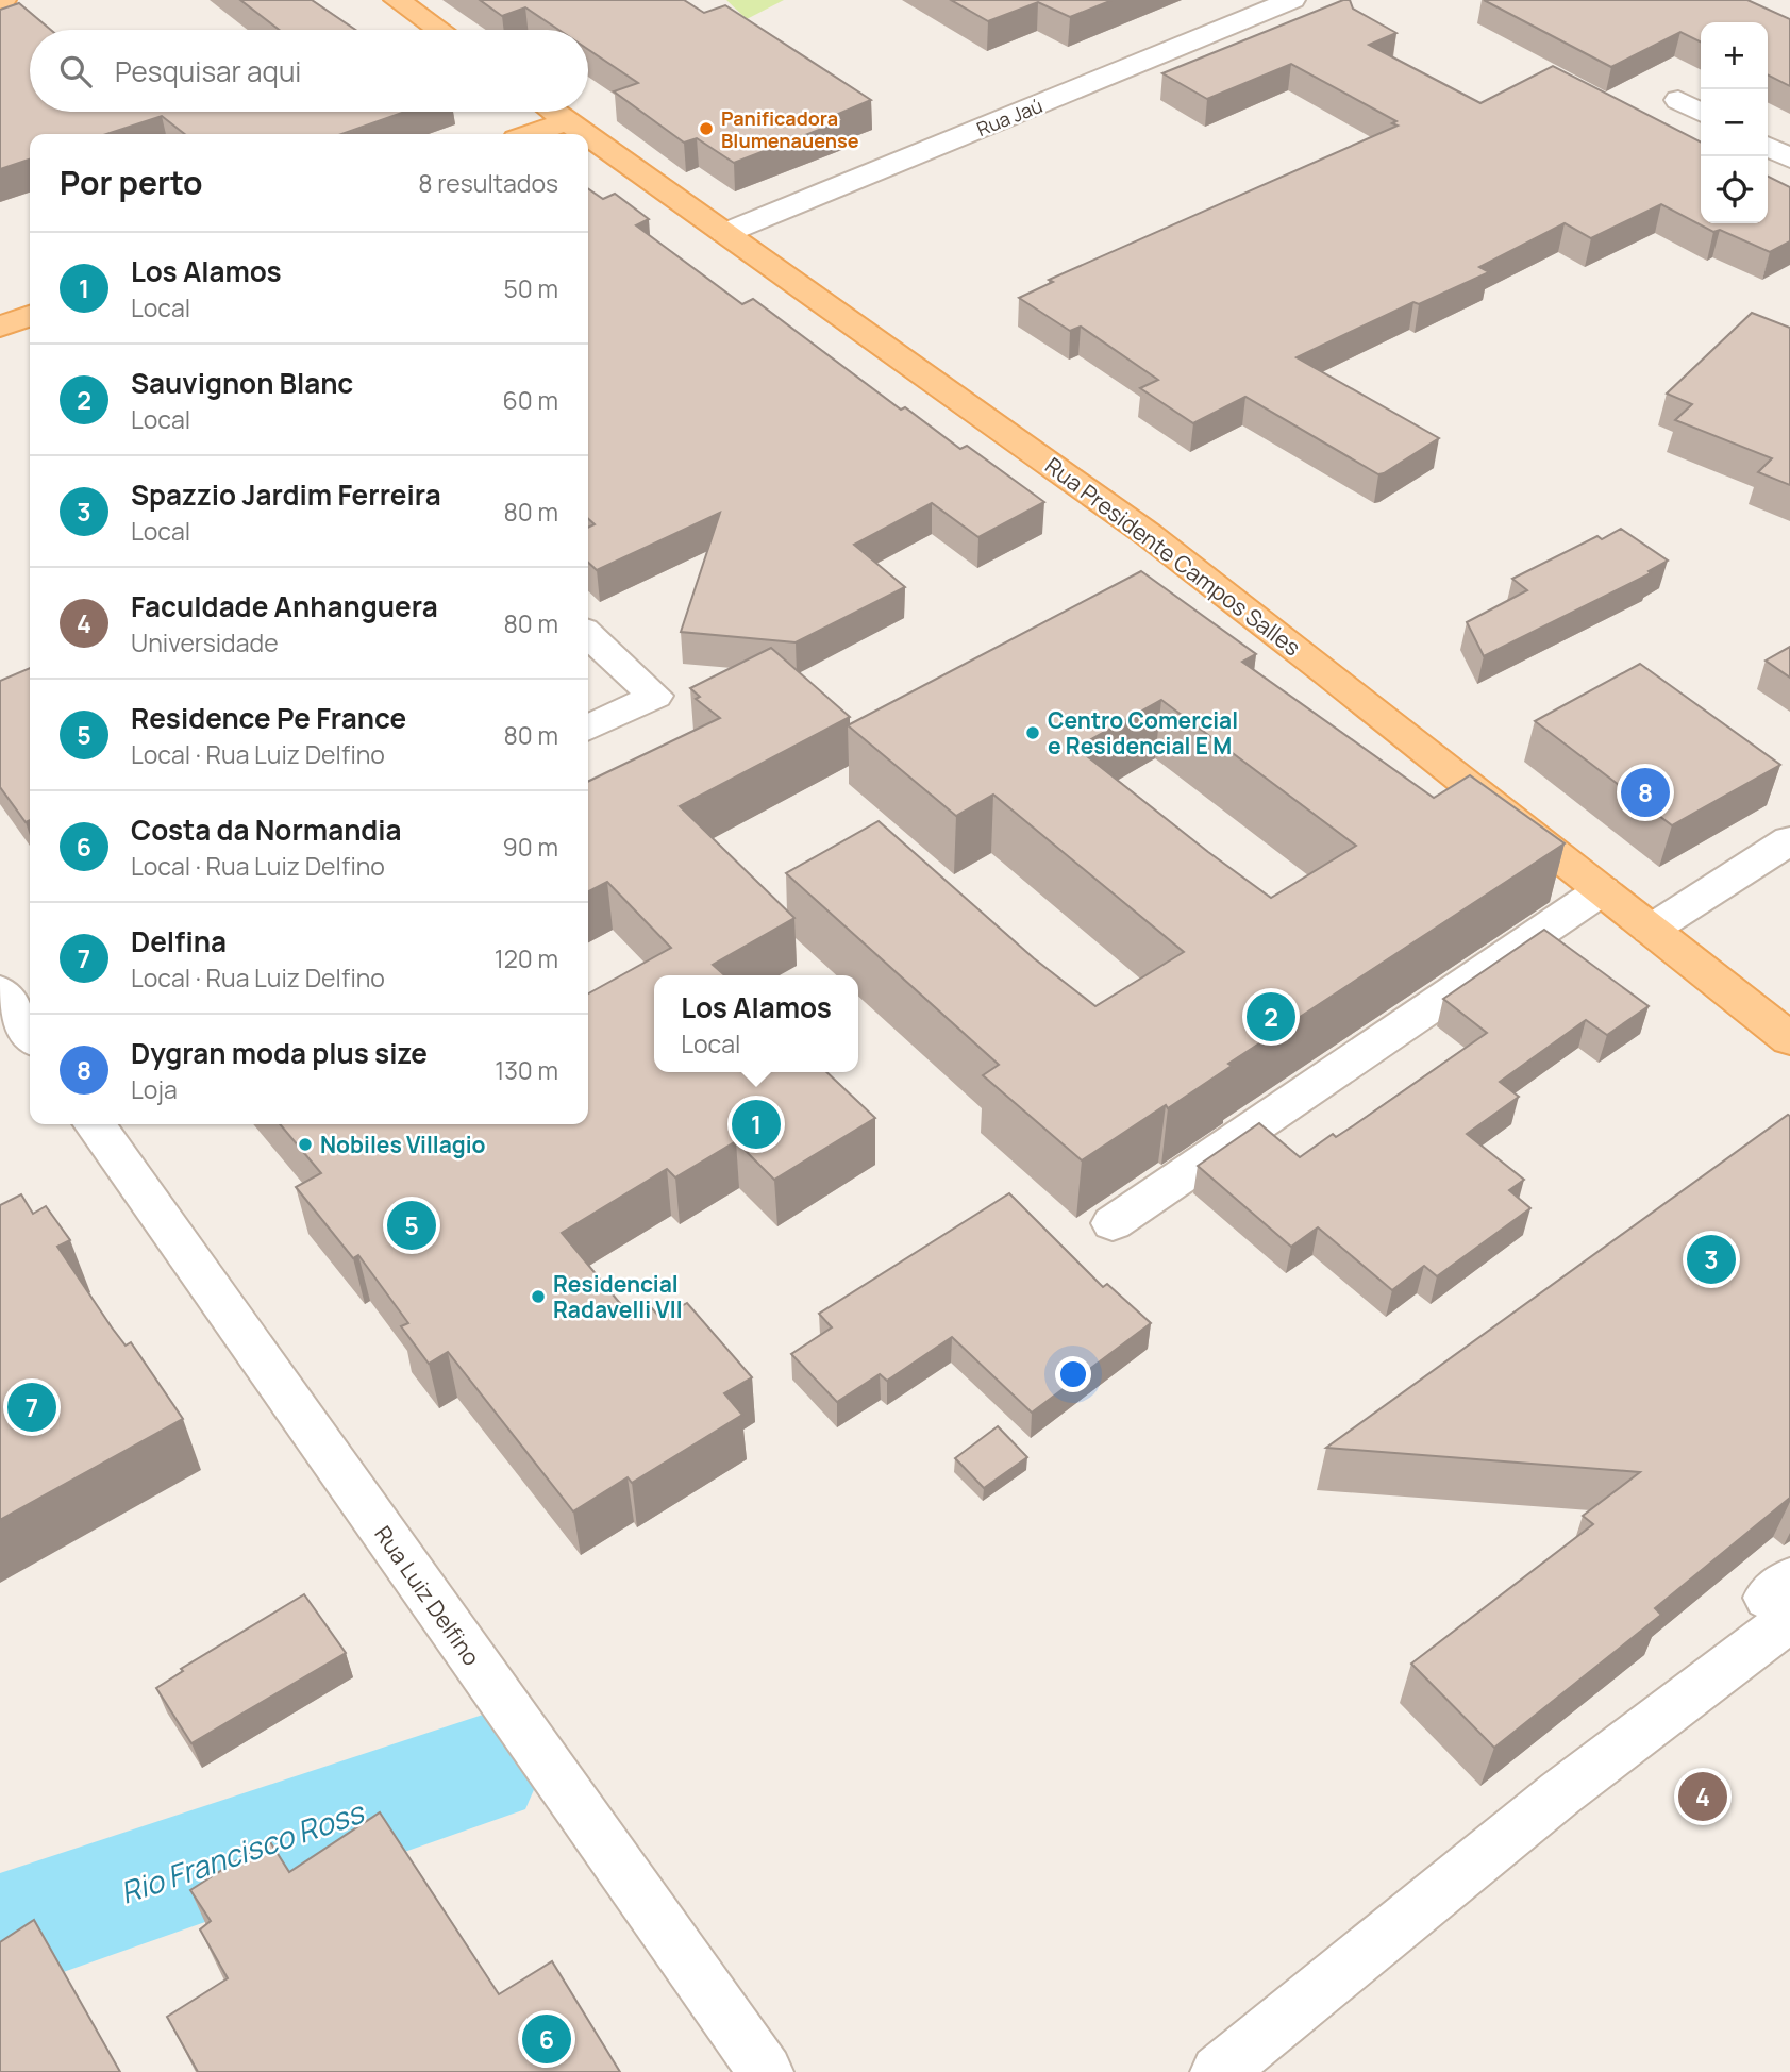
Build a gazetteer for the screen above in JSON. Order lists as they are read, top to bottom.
{
  "streets": {
    "main road": ["Rua Presidente Campos Salles"],
    "street": ["Rua Jaú", "Rua Luiz Delfino"]
  },
  "crossings": [
    ["Rua Jaú", "Rua Presidente Campos Salles"]
  ],
  "water": ["Rio Francisco Ross"],
  "places": [
    "Panificadora Blumenauense",
    "Centro Comercial e Residencial E M",
    "Nobiles Villagio",
    "Residencial Radavelli VII"
  ],
  "page": {
    "map_buttons": ["+", "−"],
    "search": "Pesquisar aqui",
    "heading": ["Por perto", "8 resultados"],
    "list": [
      {
        "mark": "1",
        "name": "Los Alamos",
        "note": "Local",
        "value": "50 m"
      },
      {
        "mark": "2",
        "name": "Sauvignon Blanc",
        "note": "Local",
        "value": "60 m"
      },
      {
        "mark": "3",
        "name": "Spazzio Jardim Ferreira",
        "note": "Local",
        "value": "80 m"
      },
      {
        "mark": "4",
        "name": "Faculdade Anhanguera",
        "note": "Universidade",
        "value": "80 m"
      },
      {
        "mark": "5",
        "name": "Residence Pe France",
        "note": "Local · Rua Luiz Delfino",
        "value": "80 m"
      },
      {
        "mark": "6",
        "name": "Costa da Normandia",
        "note": "Local · Rua Luiz Delfino",
        "value": "90 m"
      },
      {
        "mark": "7",
        "name": "Delfina",
        "note": "Local · Rua Luiz Delfino",
        "value": "120 m"
      },
      {
        "mark": "8",
        "name": "Dygran moda plus size",
        "note": "Loja",
        "value": "130 m"
      }
    ],
    "pins": [
      "8",
      "2",
      "1",
      "5",
      "3",
      "7",
      "4",
      "6"
    ],
    "popup": ["Los Alamos", "Local"]
  }
}
